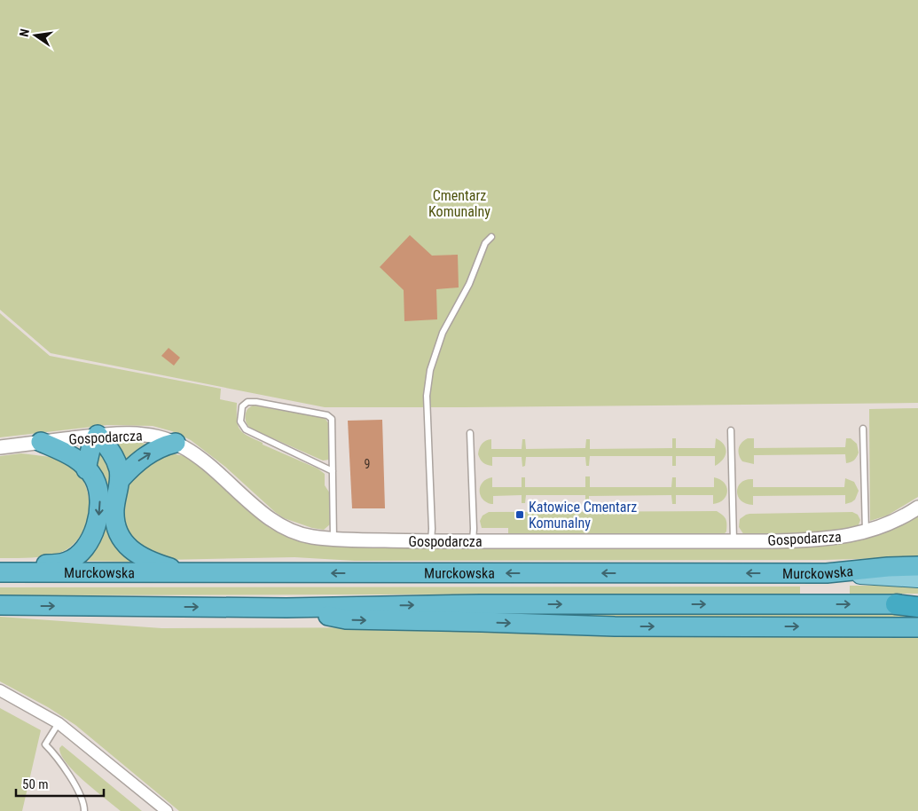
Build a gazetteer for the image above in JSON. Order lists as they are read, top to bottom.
{
  "streets": {
    "highway": ["Murckowska"],
    "street": ["Gospodarcza"]
  },
  "parks": ["Cmentarz Komunalny"],
  "places": {
    "transit": ["Katowice Cmentarz Komunalny"]
  },
  "house_numbers": ["9"],
  "scale_bar": "50 m",
  "north": "left"
}
